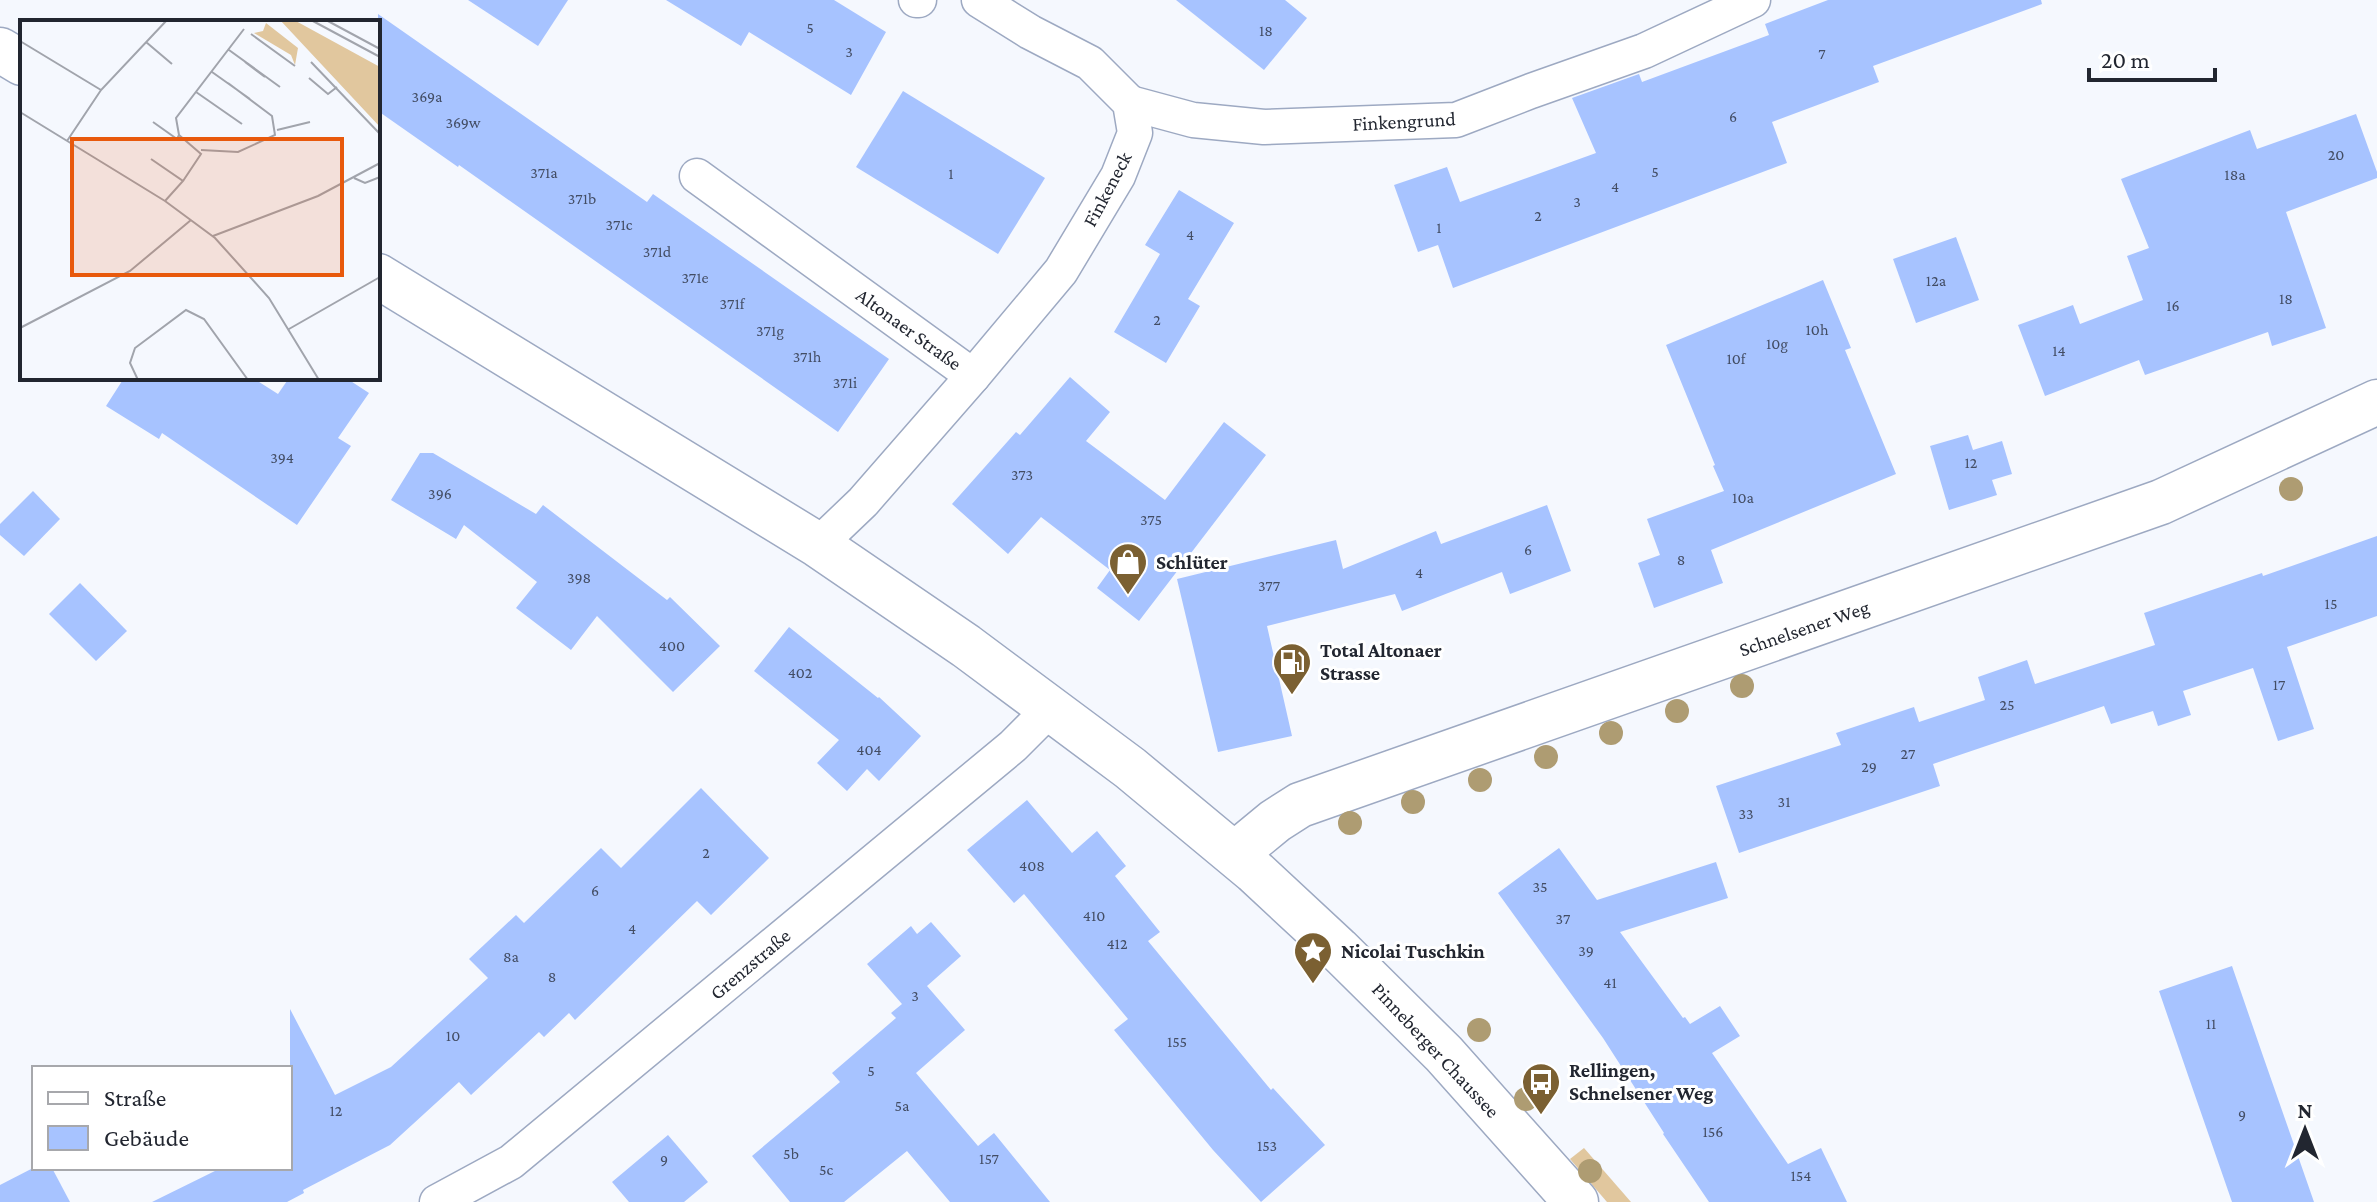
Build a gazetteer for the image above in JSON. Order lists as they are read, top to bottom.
{
  "streets": {
    "main road": ["Schnelsener Weg", "Pinneberger Chaussee"],
    "street": [
      "Finkengrund",
      "Finkeneck",
      "Altonaer Straße",
      "Grenzstraße"
    ]
  },
  "crossings": [
    ["Finkengrund", "Finkeneck"],
    ["Finkeneck", "Altonaer Straße"],
    ["Schnelsener Weg", "Pinneberger Chaussee"]
  ],
  "places": {
    "shop": ["Schlüter"],
    "fuel station": ["Total Altonaer Strasse"],
    "place": ["Nicolai Tuschkin"],
    "bus stop": ["Rellingen, Schnelsener Weg"]
  },
  "house_numbers": [
    "5",
    "18",
    "3",
    "7",
    "369a",
    "6",
    "369w",
    "20",
    "5",
    "371a",
    "1",
    "18a",
    "4",
    "371b",
    "3",
    "2",
    "371c",
    "1",
    "4",
    "371d",
    "371e",
    "12a",
    "18",
    "371f",
    "16",
    "2",
    "10h",
    "371g",
    "10g",
    "14",
    "371h",
    "10f",
    "371i",
    "394",
    "12",
    "373",
    "396",
    "10a",
    "375",
    "6",
    "8",
    "4",
    "398",
    "377",
    "15",
    "400",
    "402",
    "17",
    "25",
    "404",
    "27",
    "29",
    "31",
    "33",
    "2",
    "408",
    "35",
    "6",
    "410",
    "37",
    "4",
    "412",
    "39",
    "8a",
    "8",
    "41",
    "3",
    "11",
    "10",
    "155",
    "5",
    "5a",
    "12",
    "9",
    "156",
    "153",
    "5b",
    "157",
    "9",
    "5c",
    "154"
  ],
  "legend": ["Straße", "Gebäude"],
  "scale_bar": "20 m",
  "north": "top"
}
